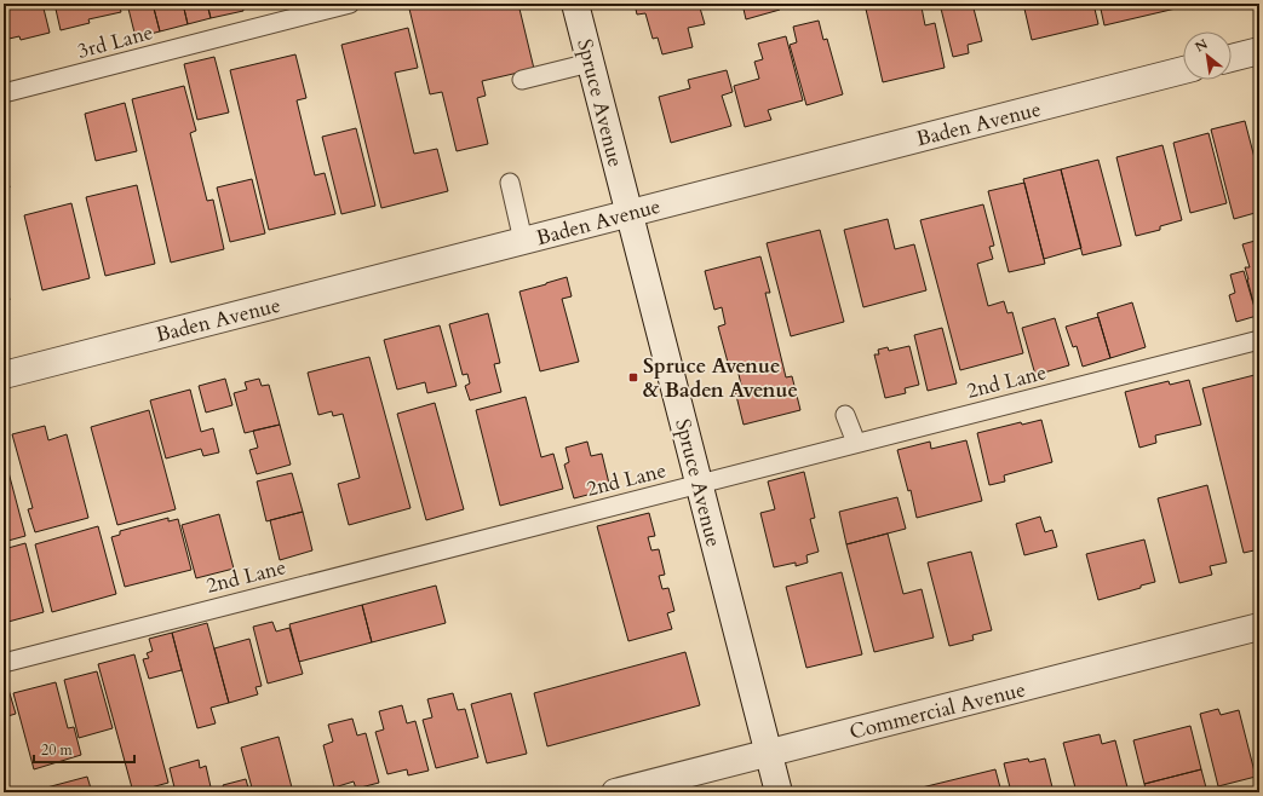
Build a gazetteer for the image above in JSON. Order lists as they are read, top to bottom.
{
  "streets": {
    "street": ["Spruce Avenue", "Baden Avenue", "Commercial Avenue"],
    "lane": ["3rd Lane", "2nd Lane"]
  },
  "crossings": [
    ["Spruce Avenue", "Baden Avenue"],
    ["Spruce Avenue", "2nd Lane"],
    ["Spruce Avenue", "Commercial Avenue"]
  ],
  "places": {
    "transit": ["Spruce Avenue & Baden Avenue"]
  },
  "scale_bar": "20 m",
  "north": "top left"
}
